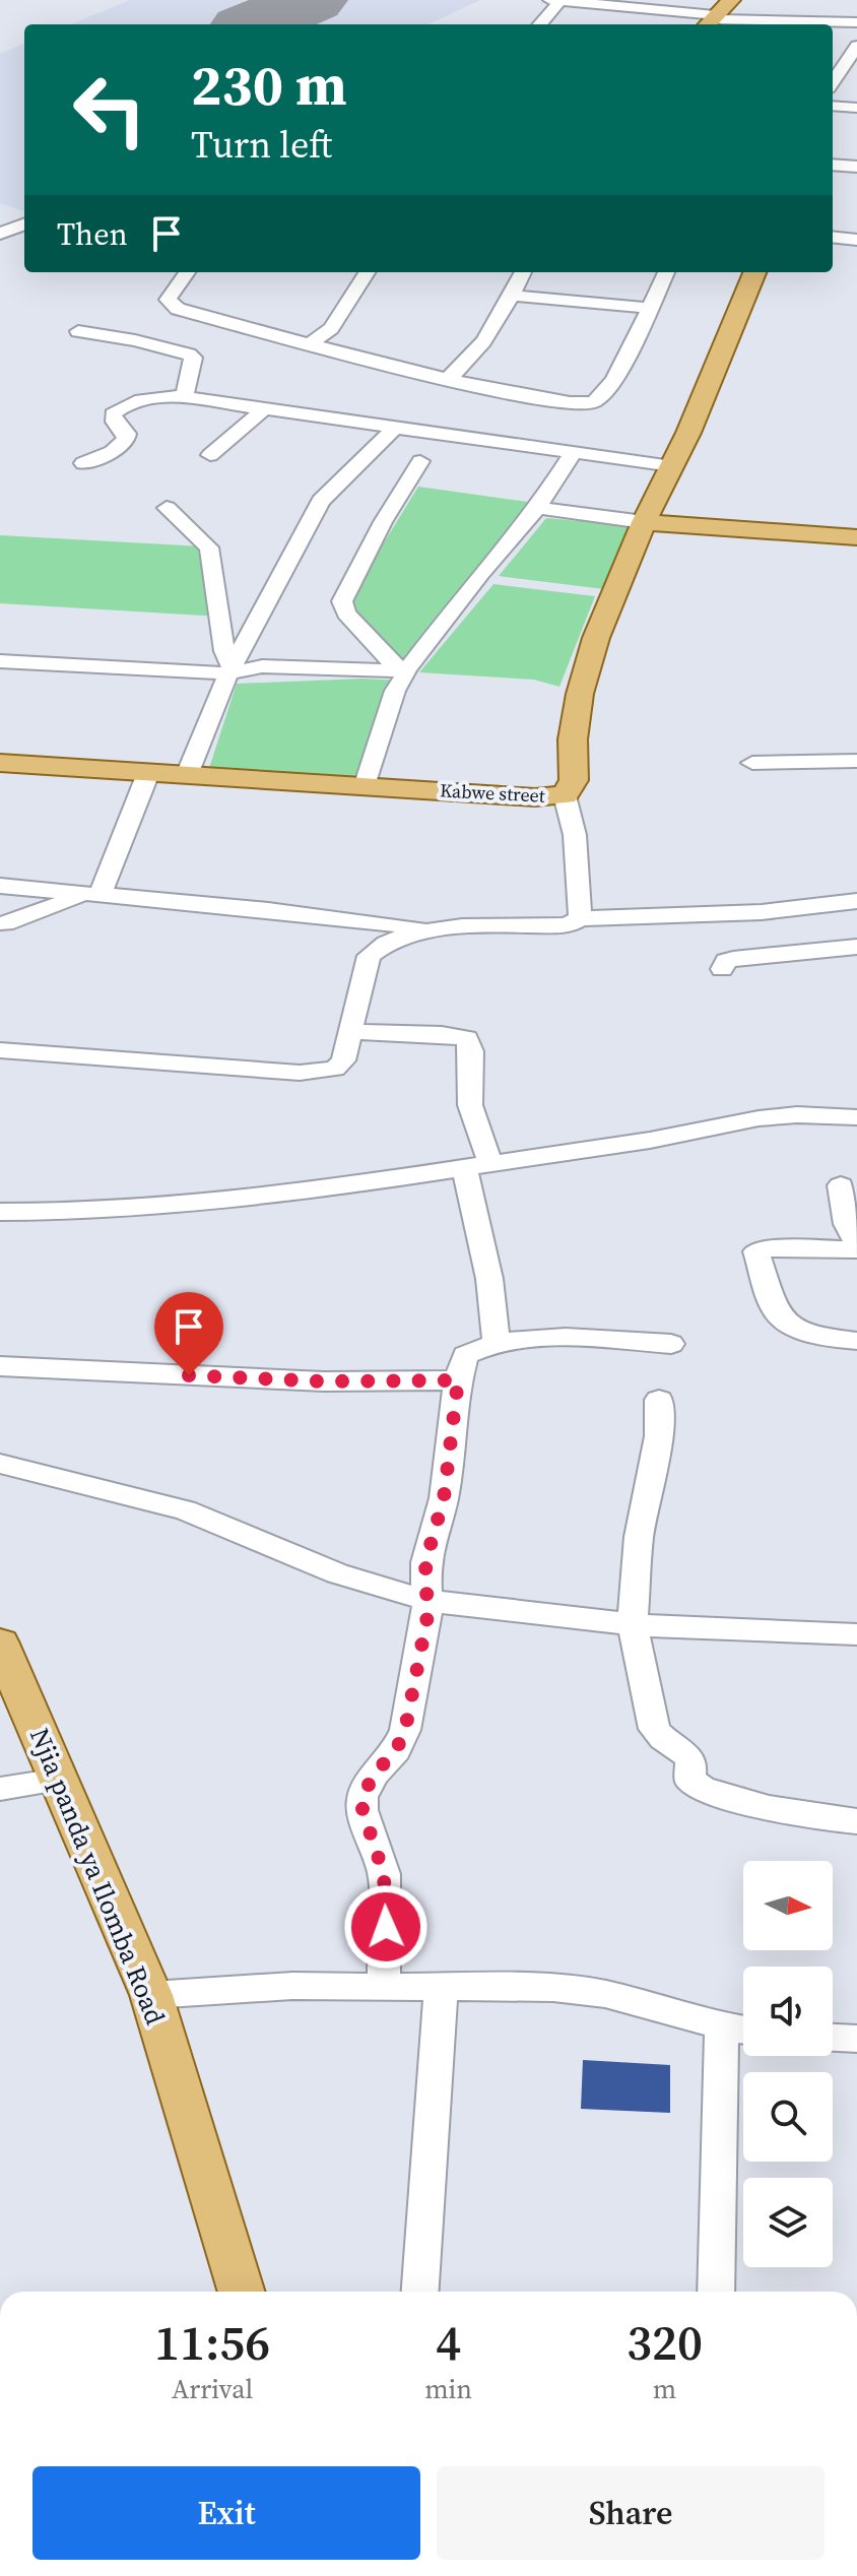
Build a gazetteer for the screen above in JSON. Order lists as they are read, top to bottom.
{
  "streets": {
    "main road": ["Kabwe street", "Njia panda ya Ilomba Road"]
  },
  "north": "right",
  "page": {
    "turn": ["230 m", "Turn left"],
    "then": "Then",
    "eta": [
      "11:56",
      "Arrival",
      "4",
      "min",
      "320",
      "m"
    ],
    "buttons": ["Exit", "Share"]
  }
}
